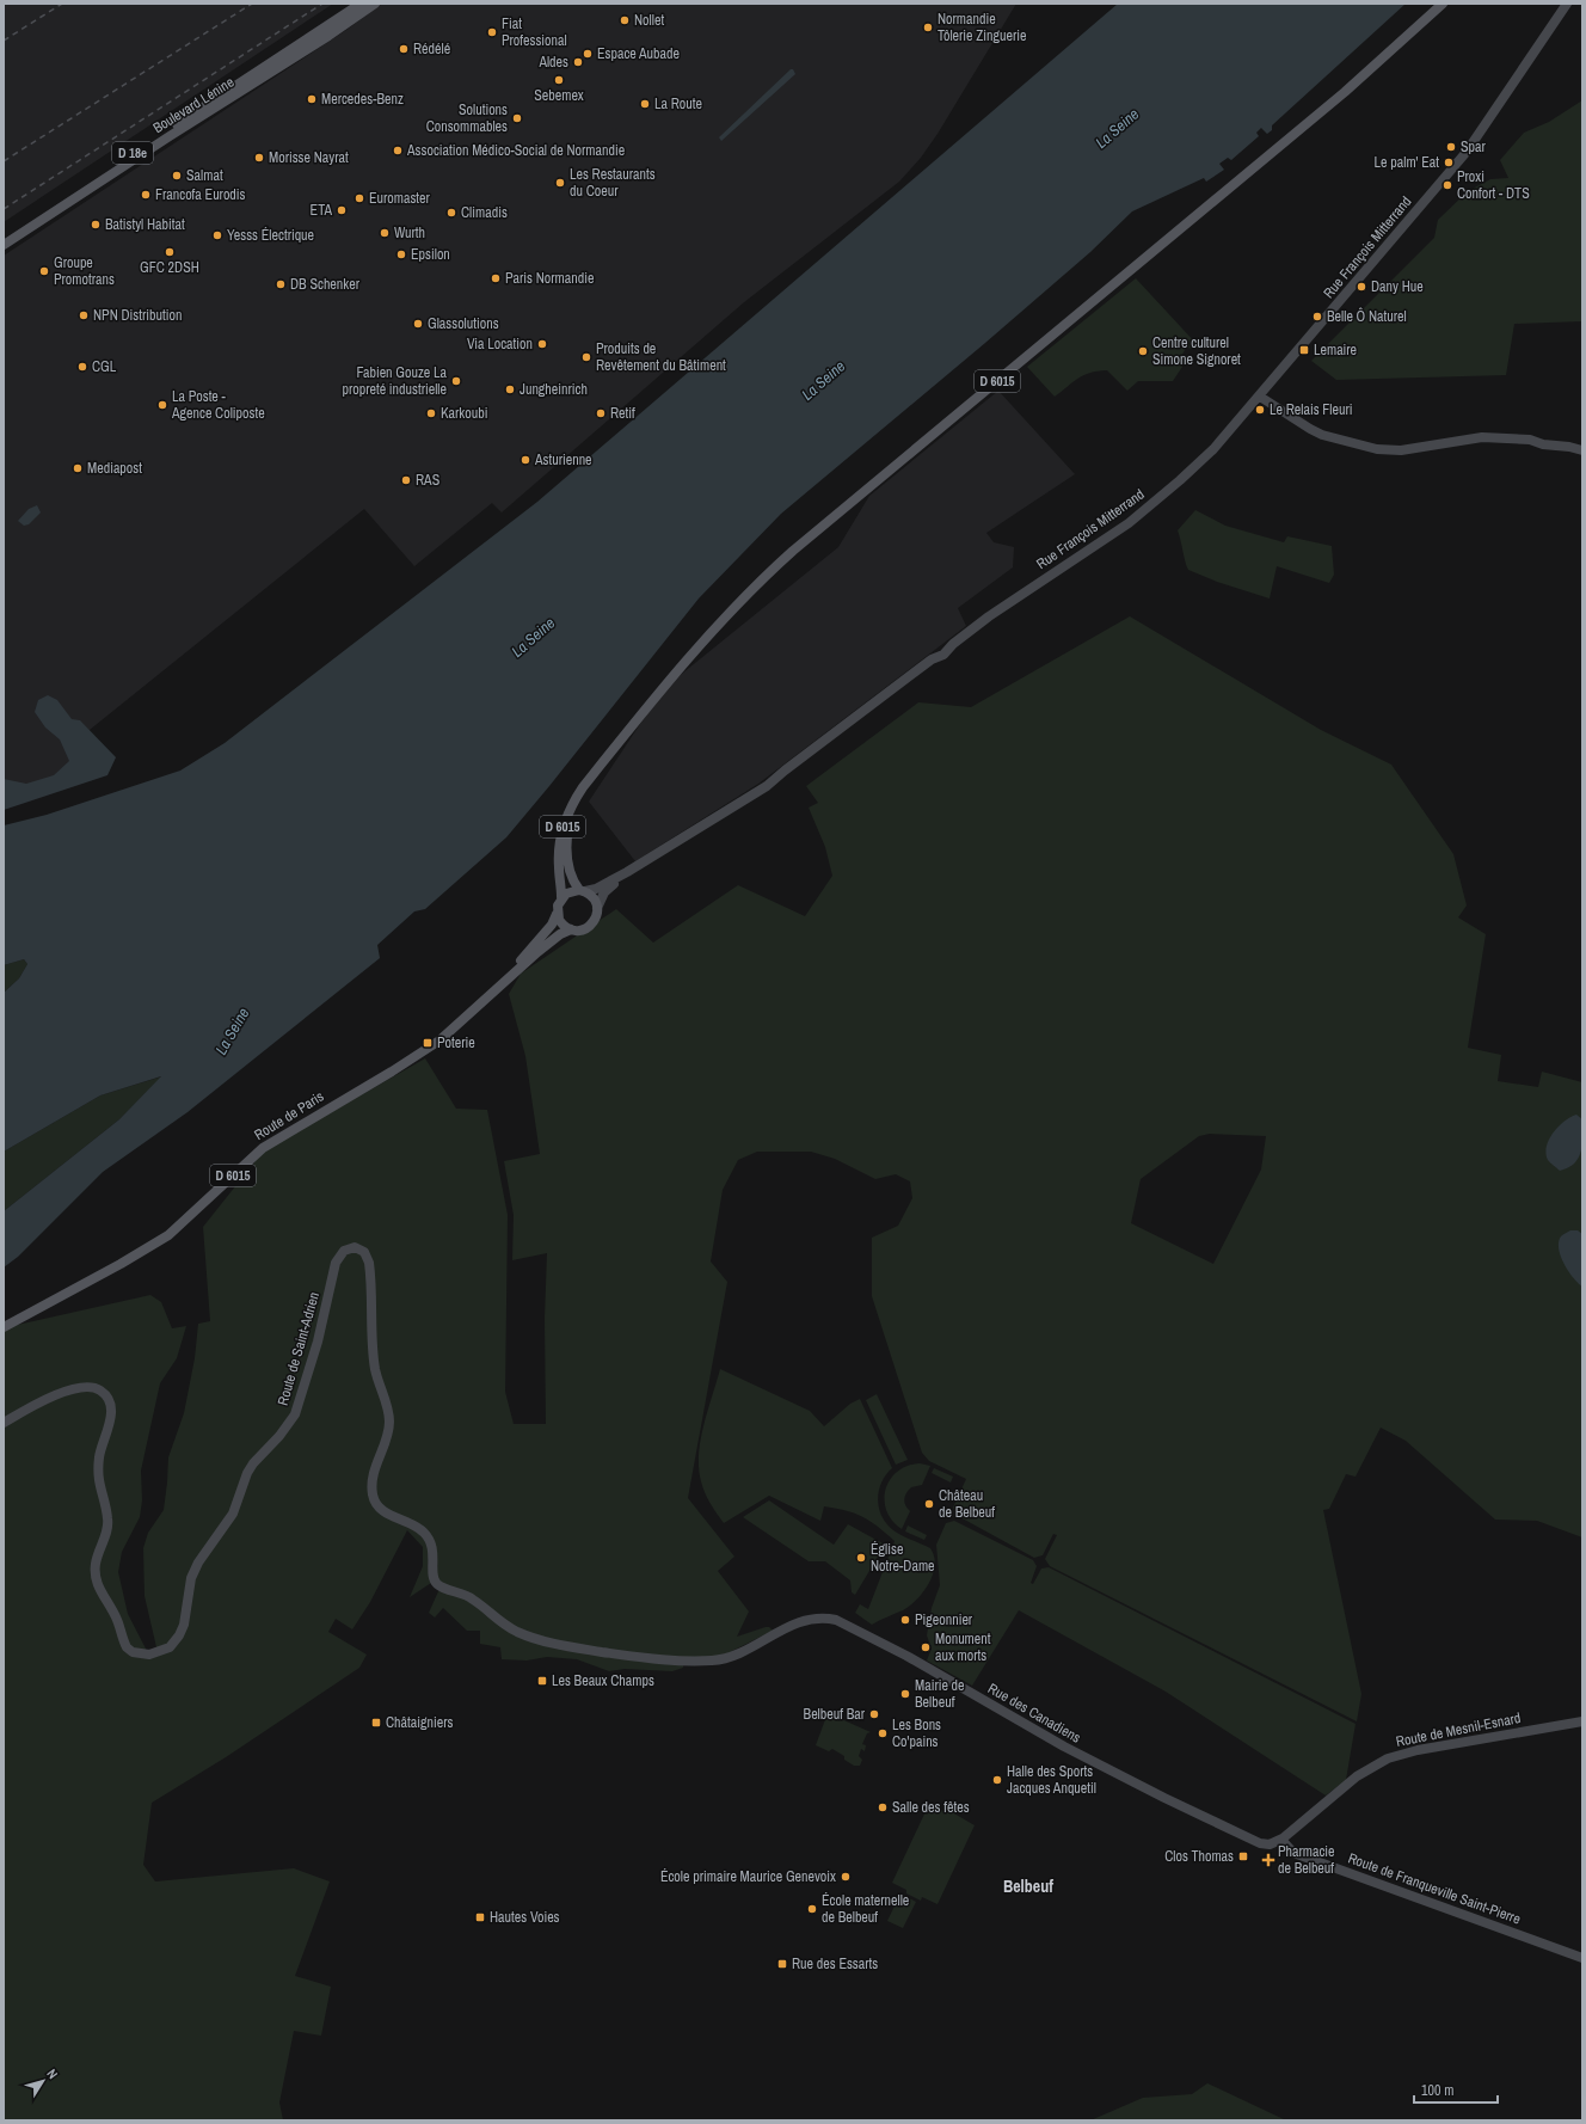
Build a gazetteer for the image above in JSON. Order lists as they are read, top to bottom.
{
  "streets": {
    "main road": [
      "Boulevard Lénine",
      "D 18e",
      "Rue François Mitterrand",
      "D 6015",
      "Route de Paris",
      "Route de Saint-Adrien",
      "Rue des Canadiens",
      "Route de Mesnil-Esnard",
      "Route de Franqueville Saint-Pierre"
    ]
  },
  "crossings": [
    ["D 6015", "Route de Paris"],
    ["Route de Saint-Adrien", "Rue des Canadiens"],
    ["Rue des Canadiens", "Route de Mesnil-Esnard"],
    ["Rue des Canadiens", "Route de Franqueville Saint-Pierre"],
    ["Route de Mesnil-Esnard", "Route de Franqueville Saint-Pierre"]
  ],
  "districts": ["Belbeuf"],
  "water": ["La Seine"],
  "places": {
    "other": [
      "Nollet",
      "Normandie Tôlerie Zinguerie",
      "Fiat Professional",
      "Rédélé",
      "Espace Aubade",
      "Aldes",
      "Sebemex",
      "Mercedes-Benz",
      "La Route",
      "Solutions Consommables",
      "Spar",
      "Association Médico-Social de Normandie",
      "Morisse Nayrat",
      "Le palm' Eat",
      "Salmat",
      "Les Restaurants du Coeur",
      "Proxi Confort - DTS",
      "Francofa Eurodis",
      "Euromaster",
      "ETA",
      "Climadis",
      "Batistyl Habitat",
      "Wurth",
      "Yesss Électrique",
      "GFC 2DSH",
      "Epsilon",
      "Groupe Promotrans",
      "Paris Normandie",
      "DB Schenker",
      "Dany Hue",
      "NPN Distribution",
      "Belle Ô Naturel",
      "Glassolutions",
      "Via Location",
      "Centre culturel Simone Signoret",
      "Produits de Revêtement du Bâtiment",
      "CGL",
      "Fabien Gouze La propreté industrielle",
      "Jungheinrich",
      "La Poste - Agence Coliposte",
      "Le Relais Fleuri",
      "Karkoubi",
      "Retif",
      "Asturienne",
      "Mediapost",
      "RAS",
      "Château de Belbeuf",
      "Église Notre-Dame",
      "Pigeonnier",
      "Monument aux morts",
      "Mairie de Belbeuf",
      "Belbeuf Bar",
      "Les Bons Co'pains",
      "Halle des Sports Jacques Anquetil",
      "Salle des fêtes",
      "École primaire Maurice Genevoix",
      "École maternelle de Belbeuf"
    ],
    "transit": [
      "Lemaire",
      "Poterie",
      "Les Beaux Champs",
      "Châtaigniers",
      "Clos Thomas",
      "Hautes Voies",
      "Rue des Essarts"
    ],
    "health": ["Pharmacie de Belbeuf"]
  },
  "scale_bar": "100 m",
  "north": "top right"
}
